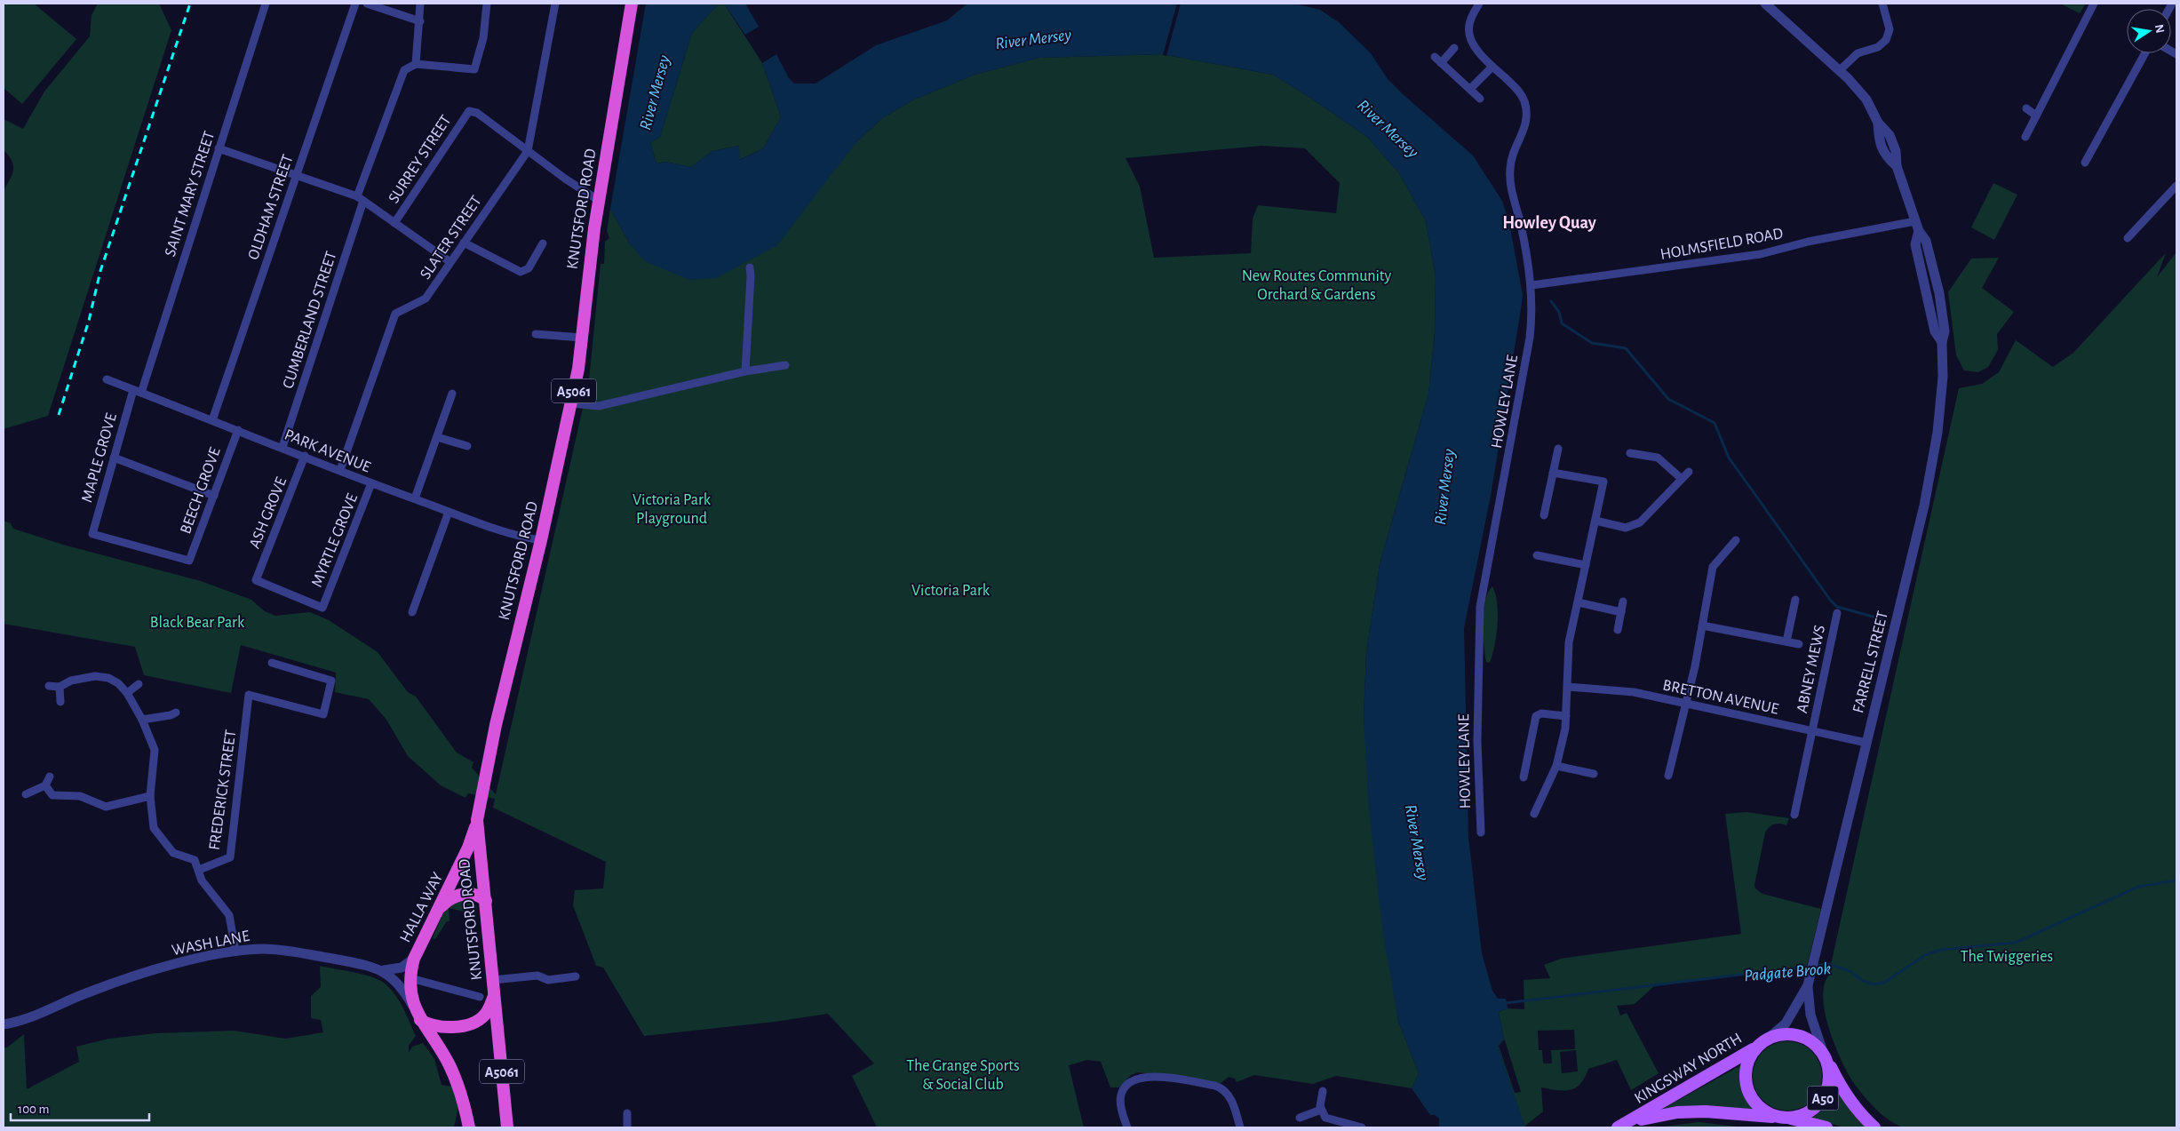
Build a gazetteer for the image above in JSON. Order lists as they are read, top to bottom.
{
  "streets": {
    "highway": ["KNUTSFORD ROAD", "A5061", "HALLA WAY"],
    "main road": ["KINGSWAY NORTH", "A50"],
    "street": [
      "SURREY STREET",
      "SAINT MARY STREET",
      "OLDHAM STREET",
      "SLATER STREET",
      "HOLMSFIELD ROAD",
      "CUMBERLAND STREET",
      "HOWLEY LANE",
      "PARK AVENUE",
      "MAPLE GROVE",
      "BEECH GROVE",
      "ASH GROVE",
      "MYRTLE GROVE",
      "FARRELL STREET",
      "ABNEY MEWS",
      "BRETTON AVENUE",
      "FREDERICK STREET",
      "WASH LANE"
    ]
  },
  "crossings": [
    ["SURREY STREET", "SLATER STREET"],
    ["SAINT MARY STREET", "PARK AVENUE"],
    ["OLDHAM STREET", "PARK AVENUE"],
    ["KNUTSFORD ROAD", "A5061"],
    ["KNUTSFORD ROAD", "PARK AVENUE"],
    ["KNUTSFORD ROAD", "HALLA WAY"],
    ["SLATER STREET", "PARK AVENUE"],
    ["HOLMSFIELD ROAD", "HOWLEY LANE"],
    ["HOLMSFIELD ROAD", "FARRELL STREET"],
    ["CUMBERLAND STREET", "PARK AVENUE"],
    ["A5061", "HALLA WAY"],
    ["PARK AVENUE", "MAPLE GROVE"],
    ["PARK AVENUE", "BEECH GROVE"],
    ["PARK AVENUE", "ASH GROVE"],
    ["PARK AVENUE", "MYRTLE GROVE"],
    ["MAPLE GROVE", "BEECH GROVE"],
    ["ASH GROVE", "MYRTLE GROVE"],
    ["FARRELL STREET", "BRETTON AVENUE"],
    ["FARRELL STREET", "KINGSWAY NORTH"],
    ["FARRELL STREET", "A50"],
    ["ABNEY MEWS", "BRETTON AVENUE"],
    ["HALLA WAY", "WASH LANE"],
    ["KINGSWAY NORTH", "A50"]
  ],
  "districts": ["Howley Quay"],
  "water": ["River Mersey", "Padgate Brook"],
  "parks": [
    "New Routes Community Orchard & Gardens",
    "Victoria Park Playground",
    "Victoria Park",
    "Black Bear Park",
    "The Twiggeries",
    "The Grange Sports & Social Club"
  ],
  "scale_bar": "100 m",
  "north": "right"
}
